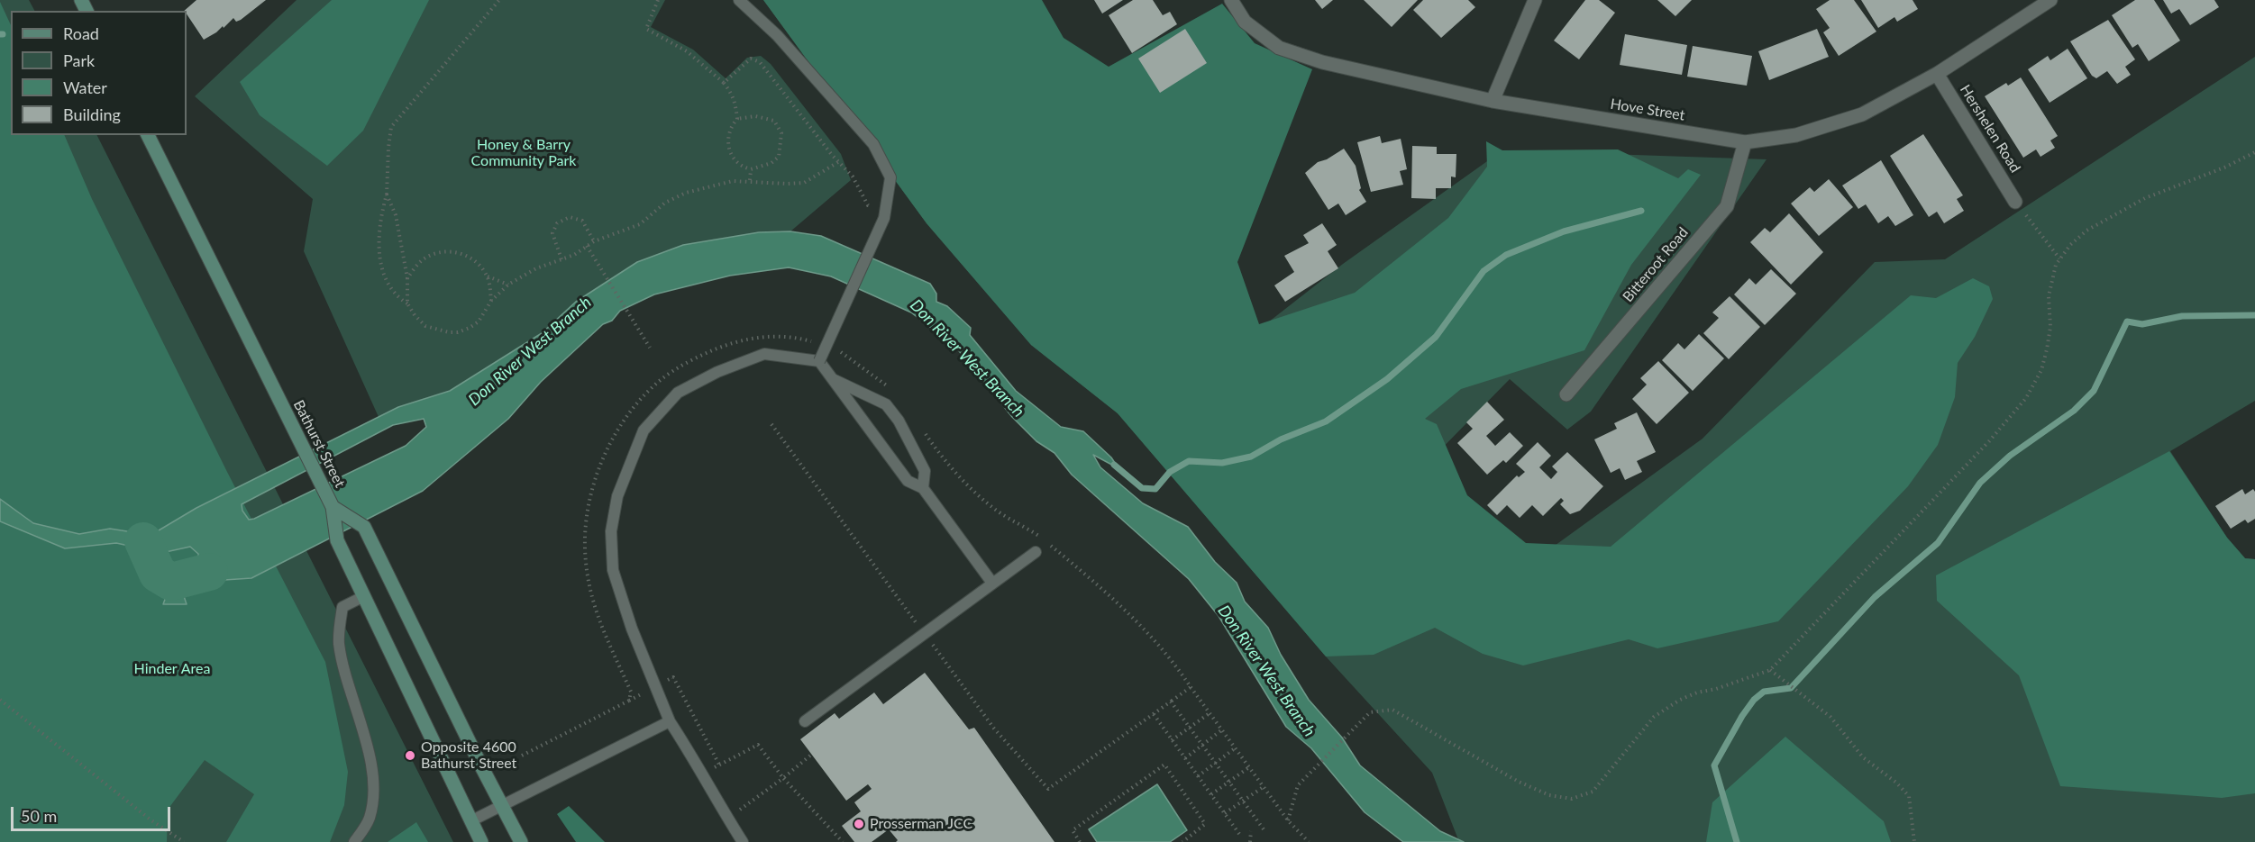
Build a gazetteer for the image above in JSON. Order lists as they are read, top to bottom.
{
  "streets": {
    "main road": ["Bathurst Street"],
    "street": ["Hove Street", "Hershelen Road", "Bitteroot Road"]
  },
  "crossings": [
    ["Hove Street", "Hershelen Road"],
    ["Hove Street", "Bitteroot Road"]
  ],
  "water": ["Don River West Branch"],
  "parks": ["Honey & Barry Community Park", "Hinder Area"],
  "places": ["Opposite 4600 Bathurst Street", "Prosserman JCC"],
  "legend": [
    "Road",
    "Park",
    "Water",
    "Building"
  ],
  "scale_bar": "50 m"
}
